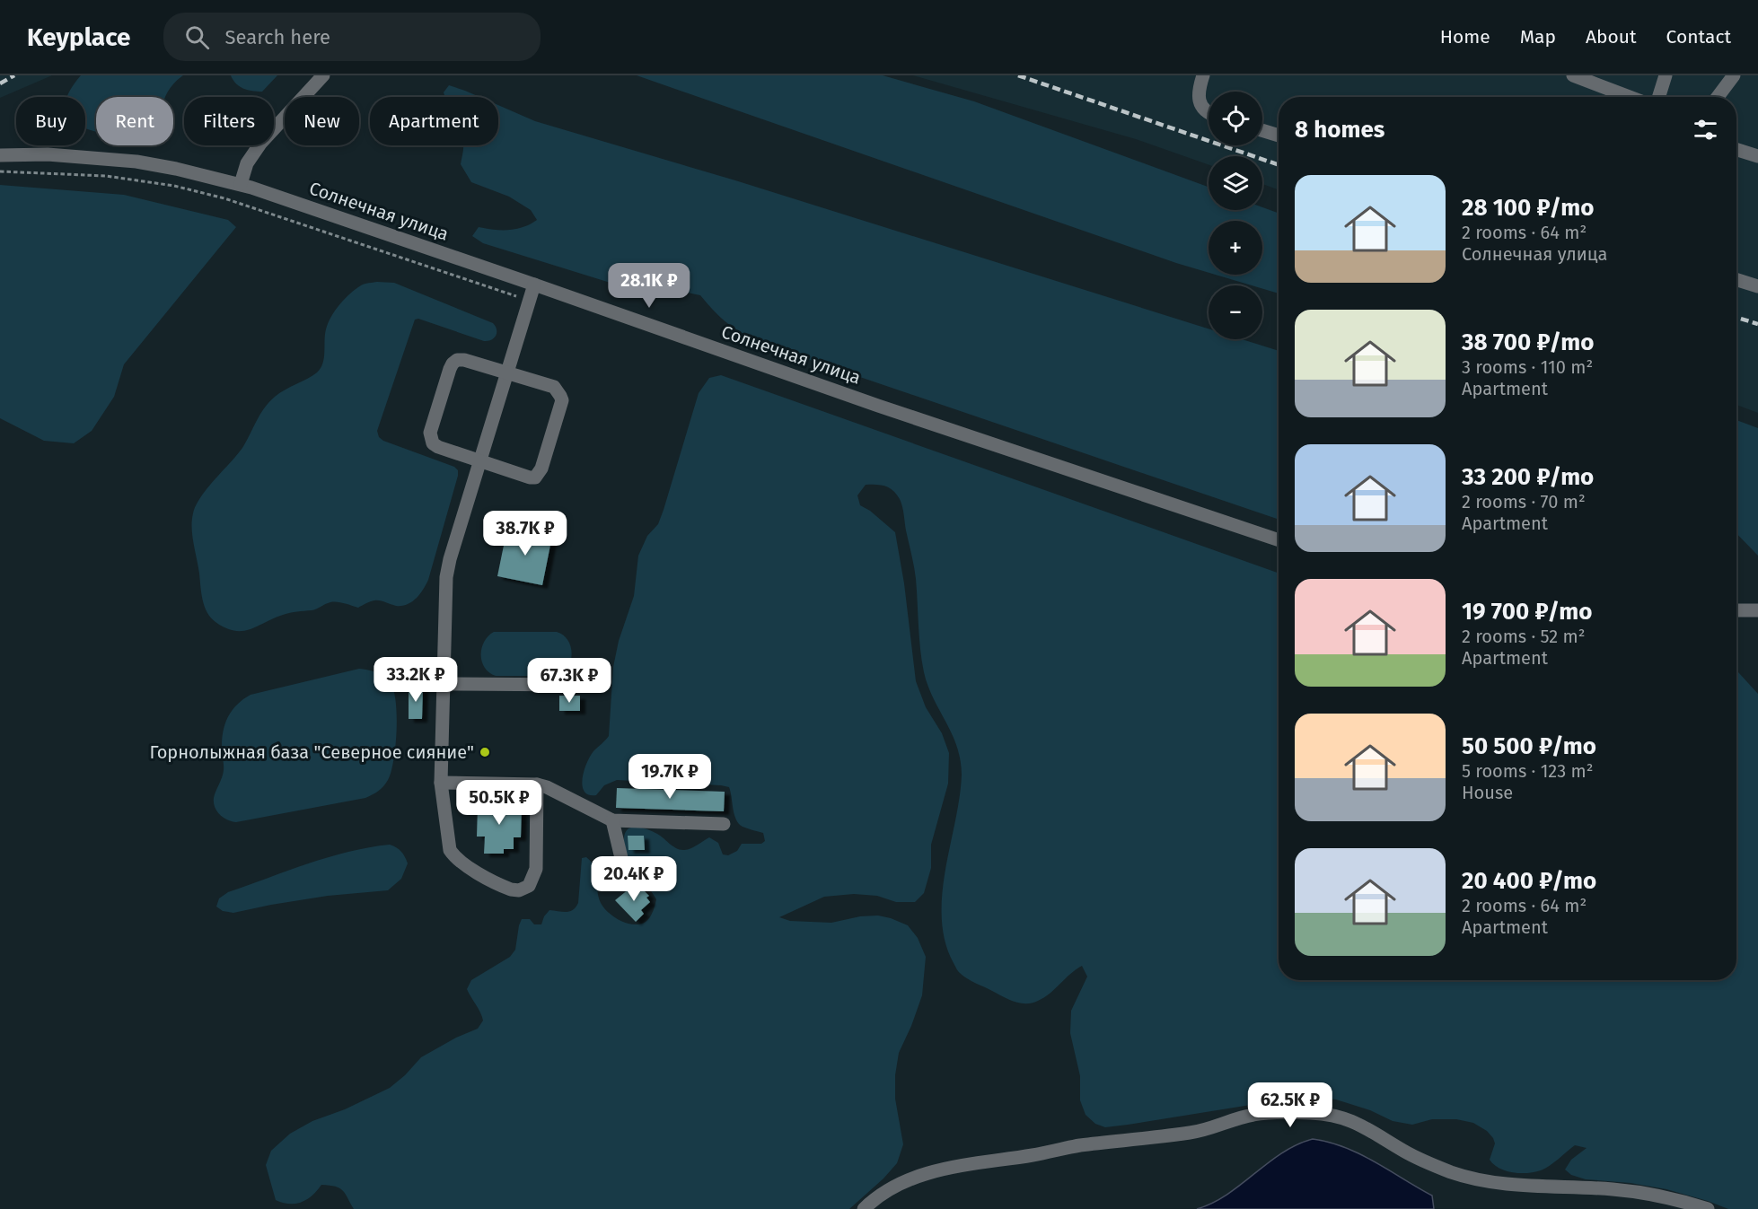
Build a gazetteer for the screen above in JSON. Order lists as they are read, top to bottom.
{
  "streets": {
    "street": ["Солнечная улица"]
  },
  "places": ["Горнолыжная база \"Северное сияние\""],
  "page": {
    "header": "Keyplace",
    "search": "Search here",
    "nav": [
      "Home",
      "Map",
      "About",
      "Contact"
    ],
    "map_buttons": ["+", "−"],
    "chip": [
      "Buy",
      "Rent",
      "Filters",
      "New",
      "Apartment"
    ],
    "heading": "8 homes",
    "list": [
      {
        "name": "28 100 ₽/mo",
        "note": "2 rooms · 64 m² · Солнечная улица"
      },
      {
        "name": "38 700 ₽/mo",
        "note": "3 rooms · 110 m² · Apartment"
      },
      {
        "name": "33 200 ₽/mo",
        "note": "2 rooms · 70 m² · Apartment"
      },
      {
        "name": "19 700 ₽/mo",
        "note": "2 rooms · 52 m² · Apartment"
      },
      {
        "name": "50 500 ₽/mo",
        "note": "5 rooms · 123 m² · House"
      },
      {
        "name": "20 400 ₽/mo",
        "note": "2 rooms · 64 m² · Apartment"
      }
    ],
    "price": [
      "28.1K ₽",
      "38.7K ₽",
      "33.2K ₽",
      "67.3K ₽",
      "19.7K ₽",
      "50.5K ₽",
      "20.4K ₽",
      "62.5K ₽"
    ]
  }
}
